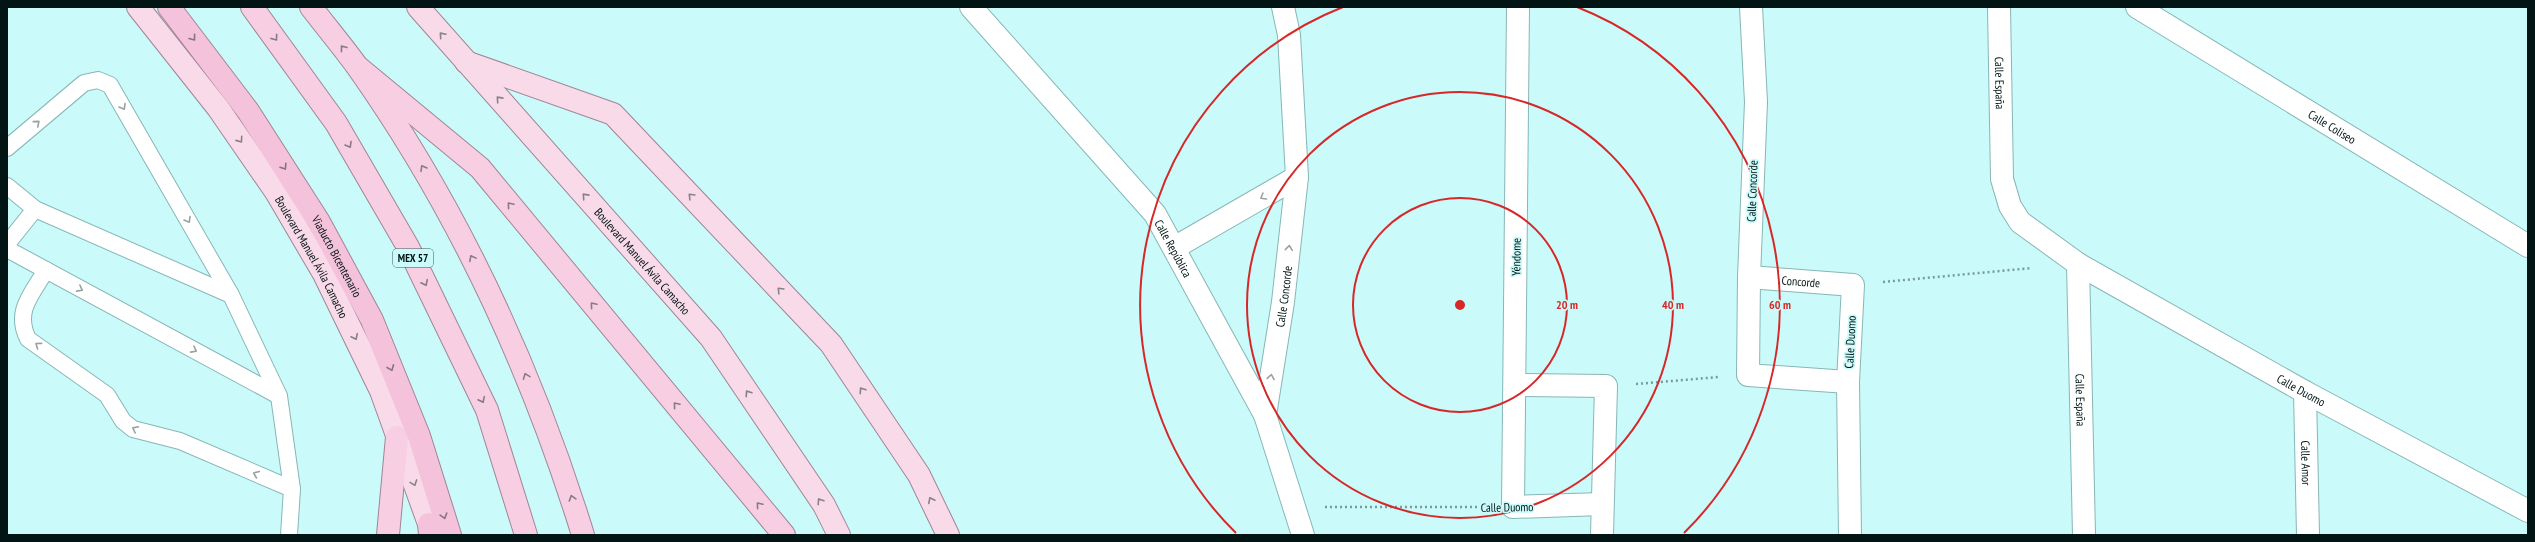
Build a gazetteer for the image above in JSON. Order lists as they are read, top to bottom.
{
  "streets": {
    "highway": ["Viaducto Bicentenario", "MEX 57"],
    "main road": ["Boulevard Manuel Ávila Camacho"],
    "street": [
      "Calle España",
      "Calle Coliseo",
      "Calle Concorde",
      "Calle República",
      "Yéndome",
      "Concorde",
      "Calle Duomo",
      "Calle Amor"
    ]
  },
  "crossings": [
    ["Calle España", "Calle Duomo"],
    ["Calle Concorde", "Calle República"],
    ["Calle Concorde", "Concorde"],
    ["Calle Concorde", "Calle Duomo"],
    ["Calle República", "Calle Duomo"],
    ["Yéndome", "Calle Duomo"],
    ["Concorde", "Calle Duomo"],
    ["Calle Duomo", "Calle Amor"]
  ],
  "rings": ["20 m", "40 m", "60 m"]
}
